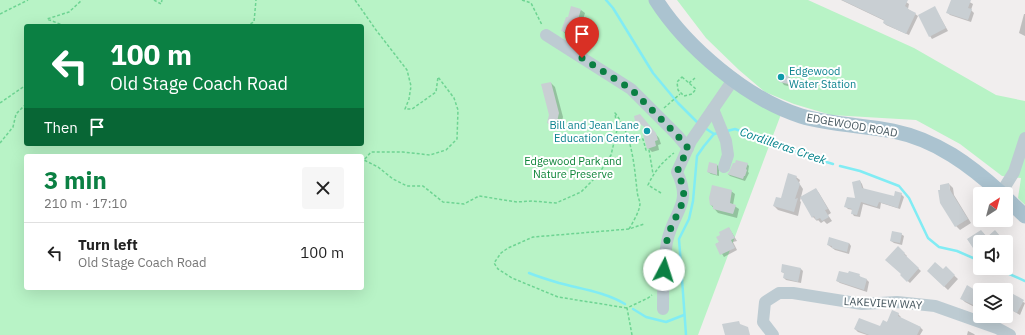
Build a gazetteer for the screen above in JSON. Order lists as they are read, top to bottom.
{
  "streets": {
    "main road": ["EDGEWOOD ROAD"],
    "street": ["LAKEVIEW WAY"]
  },
  "water": ["Cordilleras Creek"],
  "parks": ["Edgewood Park and Nature Preserve"],
  "places": ["Edgewood Water Station", "Bill and Jean Lane Education Center"],
  "north": "top right",
  "page": {
    "turn": ["100 m", "Old Stage Coach Road"],
    "then": "Then",
    "heading": ["3 min", "210 m · 17:10"],
    "list": [
      {
        "name": "Turn left",
        "note": "Old Stage Coach Road",
        "value": "100 m"
      }
    ]
  }
}
